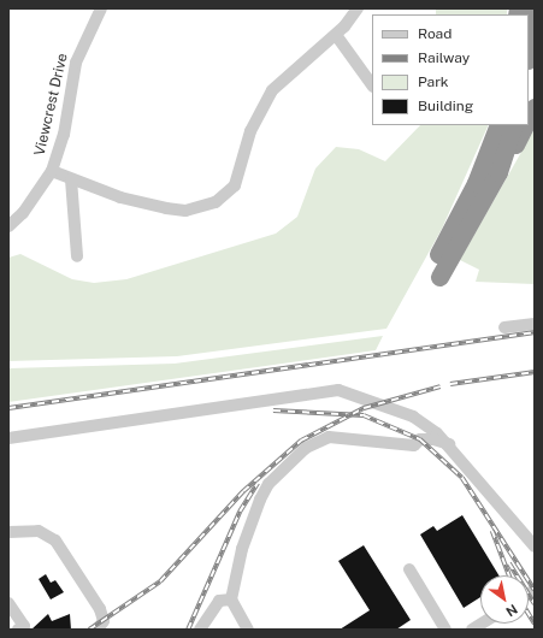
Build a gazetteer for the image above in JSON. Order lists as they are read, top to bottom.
{
  "streets": {
    "street": ["Viewcrest Drive"]
  },
  "legend": [
    "Road",
    "Railway",
    "Park",
    "Building"
  ],
  "north": "bottom right"
}
